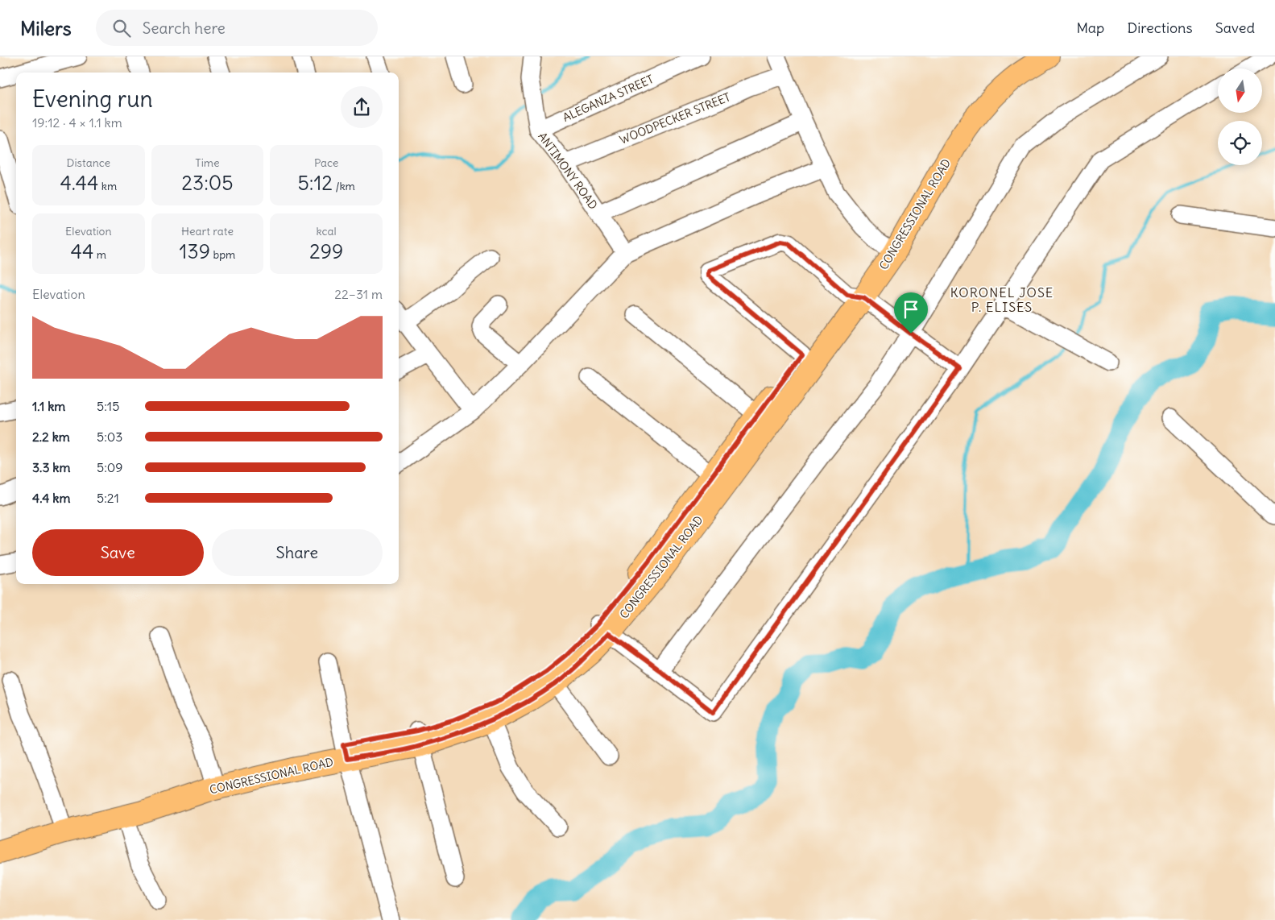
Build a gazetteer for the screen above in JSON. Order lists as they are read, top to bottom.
{
  "streets": {
    "main road": ["CONGRESSIONAL ROAD"],
    "street": ["ALEGANZA STREET", "WOODPECKER STREET", "ANTIMONY ROAD"]
  },
  "crossings": [
    ["ALEGANZA STREET", "ANTIMONY ROAD"],
    ["WOODPECKER STREET", "ANTIMONY ROAD"]
  ],
  "districts": ["KORONEL JOSE P. ELISES"],
  "north": "bottom",
  "page": {
    "header": "Milers",
    "search": "Search here",
    "nav": ["Map", "Directions", "Saved"],
    "heading": ["Evening run", "19:12 · 4 × 1.1 km"],
    "stats": [
      ["Distance", "4.44 km"],
      ["Time", "23:05"],
      ["Pace", "5:12 /km"],
      ["Elevation", "44 m"],
      ["Heart rate", "139 bpm"],
      ["kcal", "299"]
    ],
    "chart": ["Elevation", "22–31 m"],
    "list": [
      {
        "name": "1.1 km",
        "note": "5:15"
      },
      {
        "name": "2.2 km",
        "note": "5:03"
      },
      {
        "name": "3.3 km",
        "note": "5:09"
      },
      {
        "name": "4.4 km",
        "note": "5:21"
      }
    ],
    "buttons": ["Save", "Share"]
  }
}
